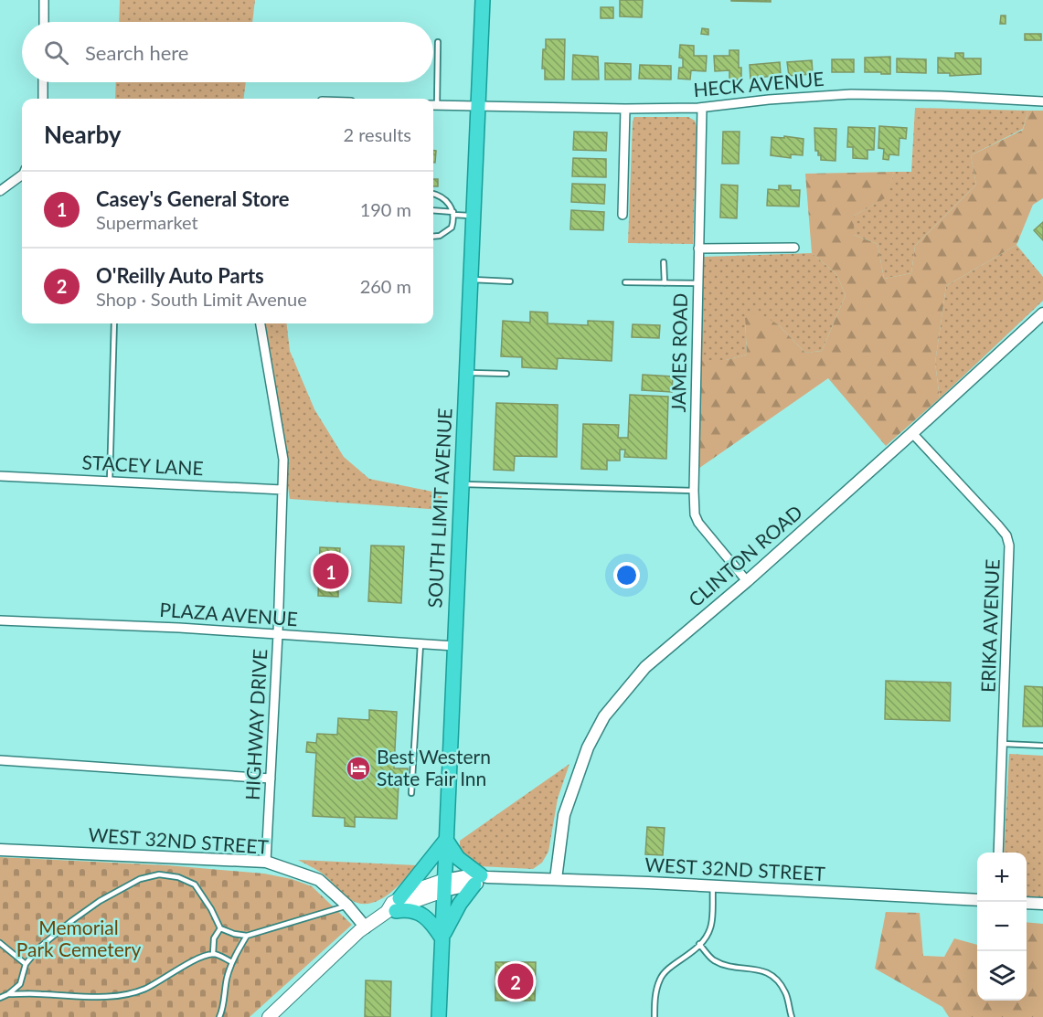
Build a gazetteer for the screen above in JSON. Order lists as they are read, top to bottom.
{
  "streets": {
    "highway": ["SOUTH LIMIT AVENUE"],
    "street": [
      "HECK AVENUE",
      "JAMES ROAD",
      "STACEY LANE",
      "CLINTON ROAD",
      "PLAZA AVENUE",
      "ERIKA AVENUE",
      "HIGHWAY DRIVE",
      "WEST 32ND STREET"
    ]
  },
  "crossings": [
    ["HECK AVENUE", "JAMES ROAD"],
    ["HECK AVENUE", "SOUTH LIMIT AVENUE"],
    ["JAMES ROAD", "CLINTON ROAD"],
    ["STACEY LANE", "HIGHWAY DRIVE"],
    ["SOUTH LIMIT AVENUE", "PLAZA AVENUE"],
    ["SOUTH LIMIT AVENUE", "WEST 32ND STREET"],
    ["CLINTON ROAD", "ERIKA AVENUE"],
    ["CLINTON ROAD", "WEST 32ND STREET"],
    ["PLAZA AVENUE", "HIGHWAY DRIVE"],
    ["HIGHWAY DRIVE", "WEST 32ND STREET"]
  ],
  "parks": ["Memorial Park Cemetery"],
  "places": {
    "hotel": ["Best Western State Fair Inn"]
  },
  "page": {
    "search": "Search here",
    "heading": ["Nearby", "2 results"],
    "list": [
      {
        "mark": "1",
        "name": "Casey's General Store",
        "note": "Supermarket",
        "value": "190 m"
      },
      {
        "mark": "2",
        "name": "O'Reilly Auto Parts",
        "note": "Shop · South Limit Avenue",
        "value": "260 m"
      }
    ],
    "pins": ["1", "2"],
    "map_buttons": ["+", "−"]
  }
}
